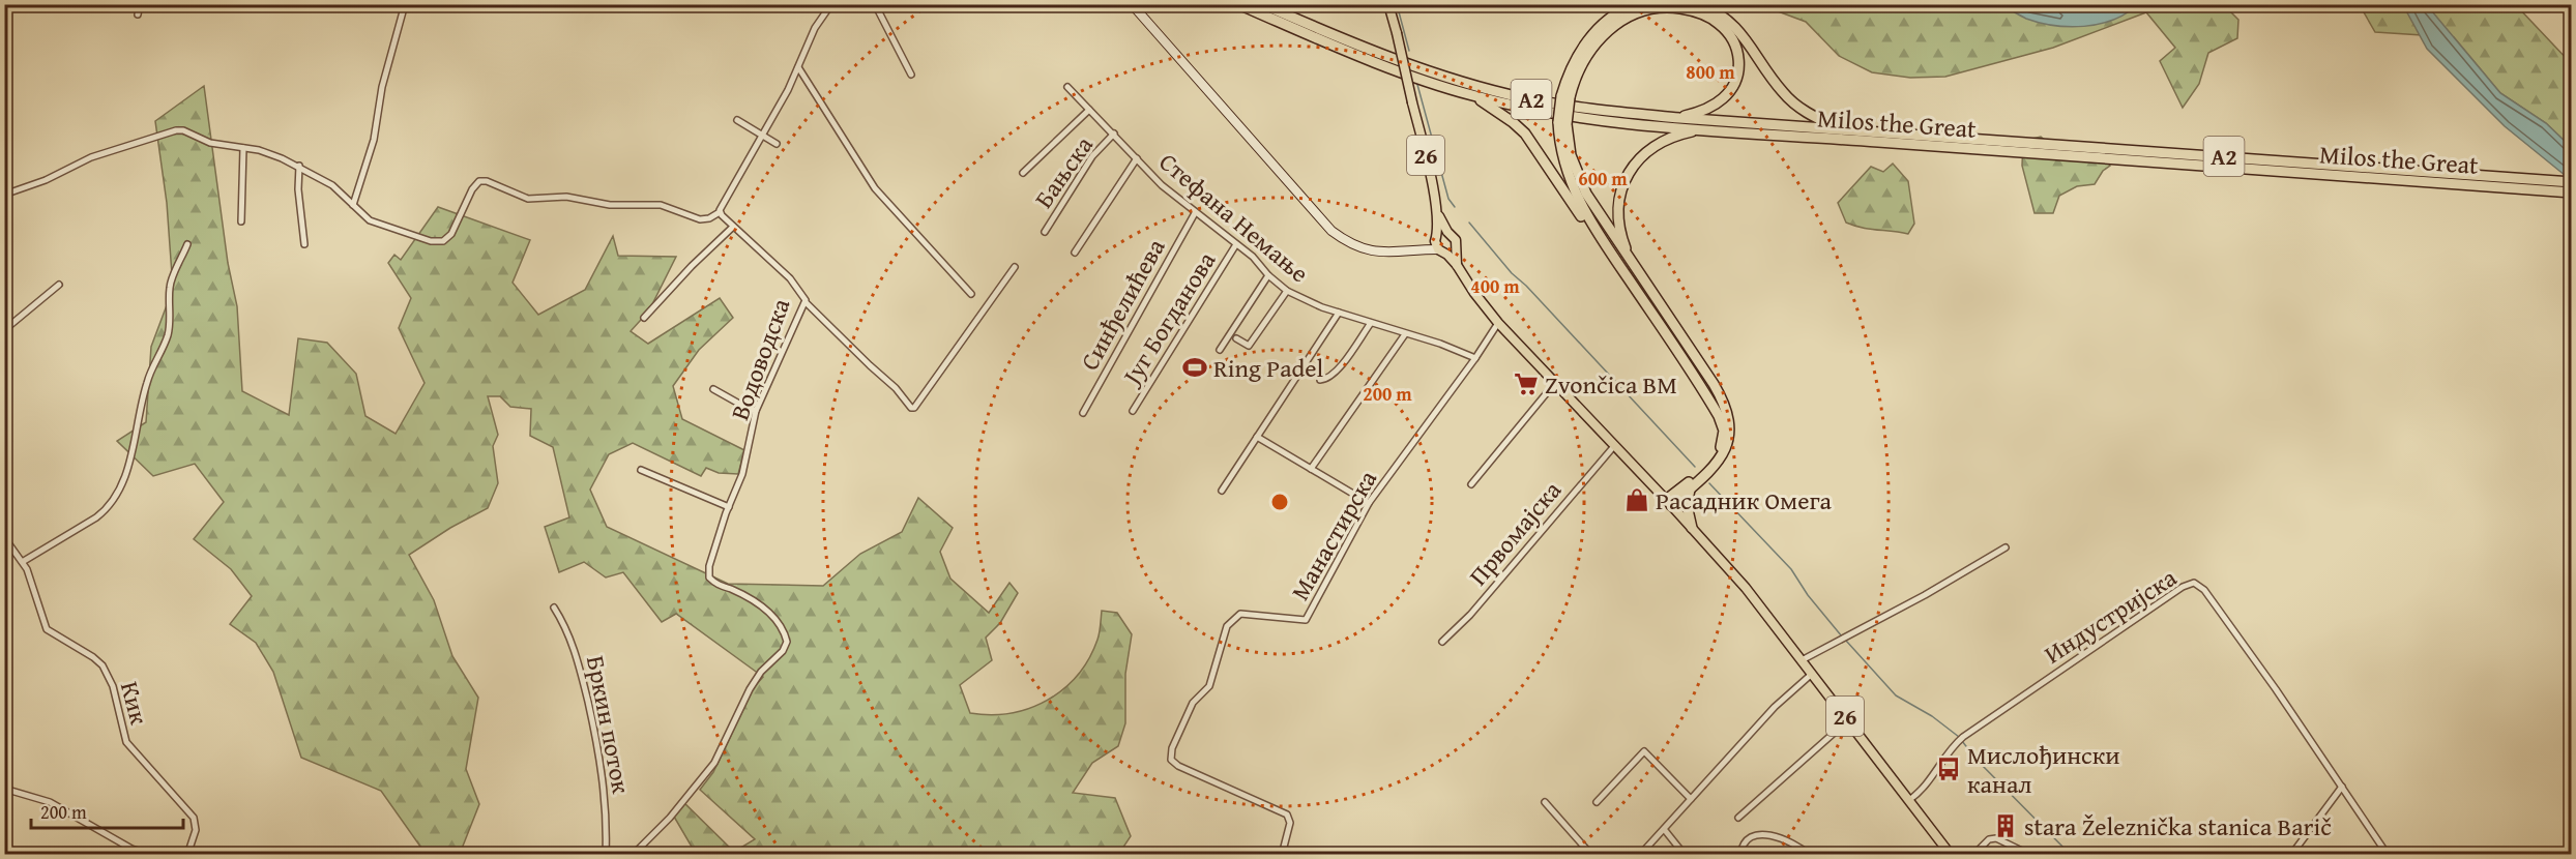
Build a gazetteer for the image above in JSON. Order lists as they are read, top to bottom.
{
  "streets": {
    "highway": ["A2", "Milos the Great"],
    "main road": ["26"],
    "street": [
      "Бањска",
      "Стефана Немање",
      "Синђелићева",
      "Југ Богданова",
      "Водоводска",
      "Првомајска",
      "Манастирска",
      "Индустријска",
      "Кик",
      "Бркин поток"
    ]
  },
  "crossings": [
    ["26", "Првомајска"],
    ["26", "Манастирска"],
    ["26", "Индустријска"],
    ["Бањска", "Стефана Немање"],
    ["Стефана Немање", "Синђелићева"],
    ["Стефана Немање", "Југ Богданова"],
    ["Стефана Немање", "Манастирска"]
  ],
  "places": {
    "sports": ["Ring Padel"],
    "supermarket": ["Zvončica BM"],
    "shop": ["Расадник Омега"],
    "bus stop": ["Мислођински канал"],
    "building": ["stara Železnička stanica Barič"]
  },
  "scale_bar": "200 m",
  "rings": [
    "800 m",
    "600 m",
    "400 m",
    "200 m"
  ]
}
